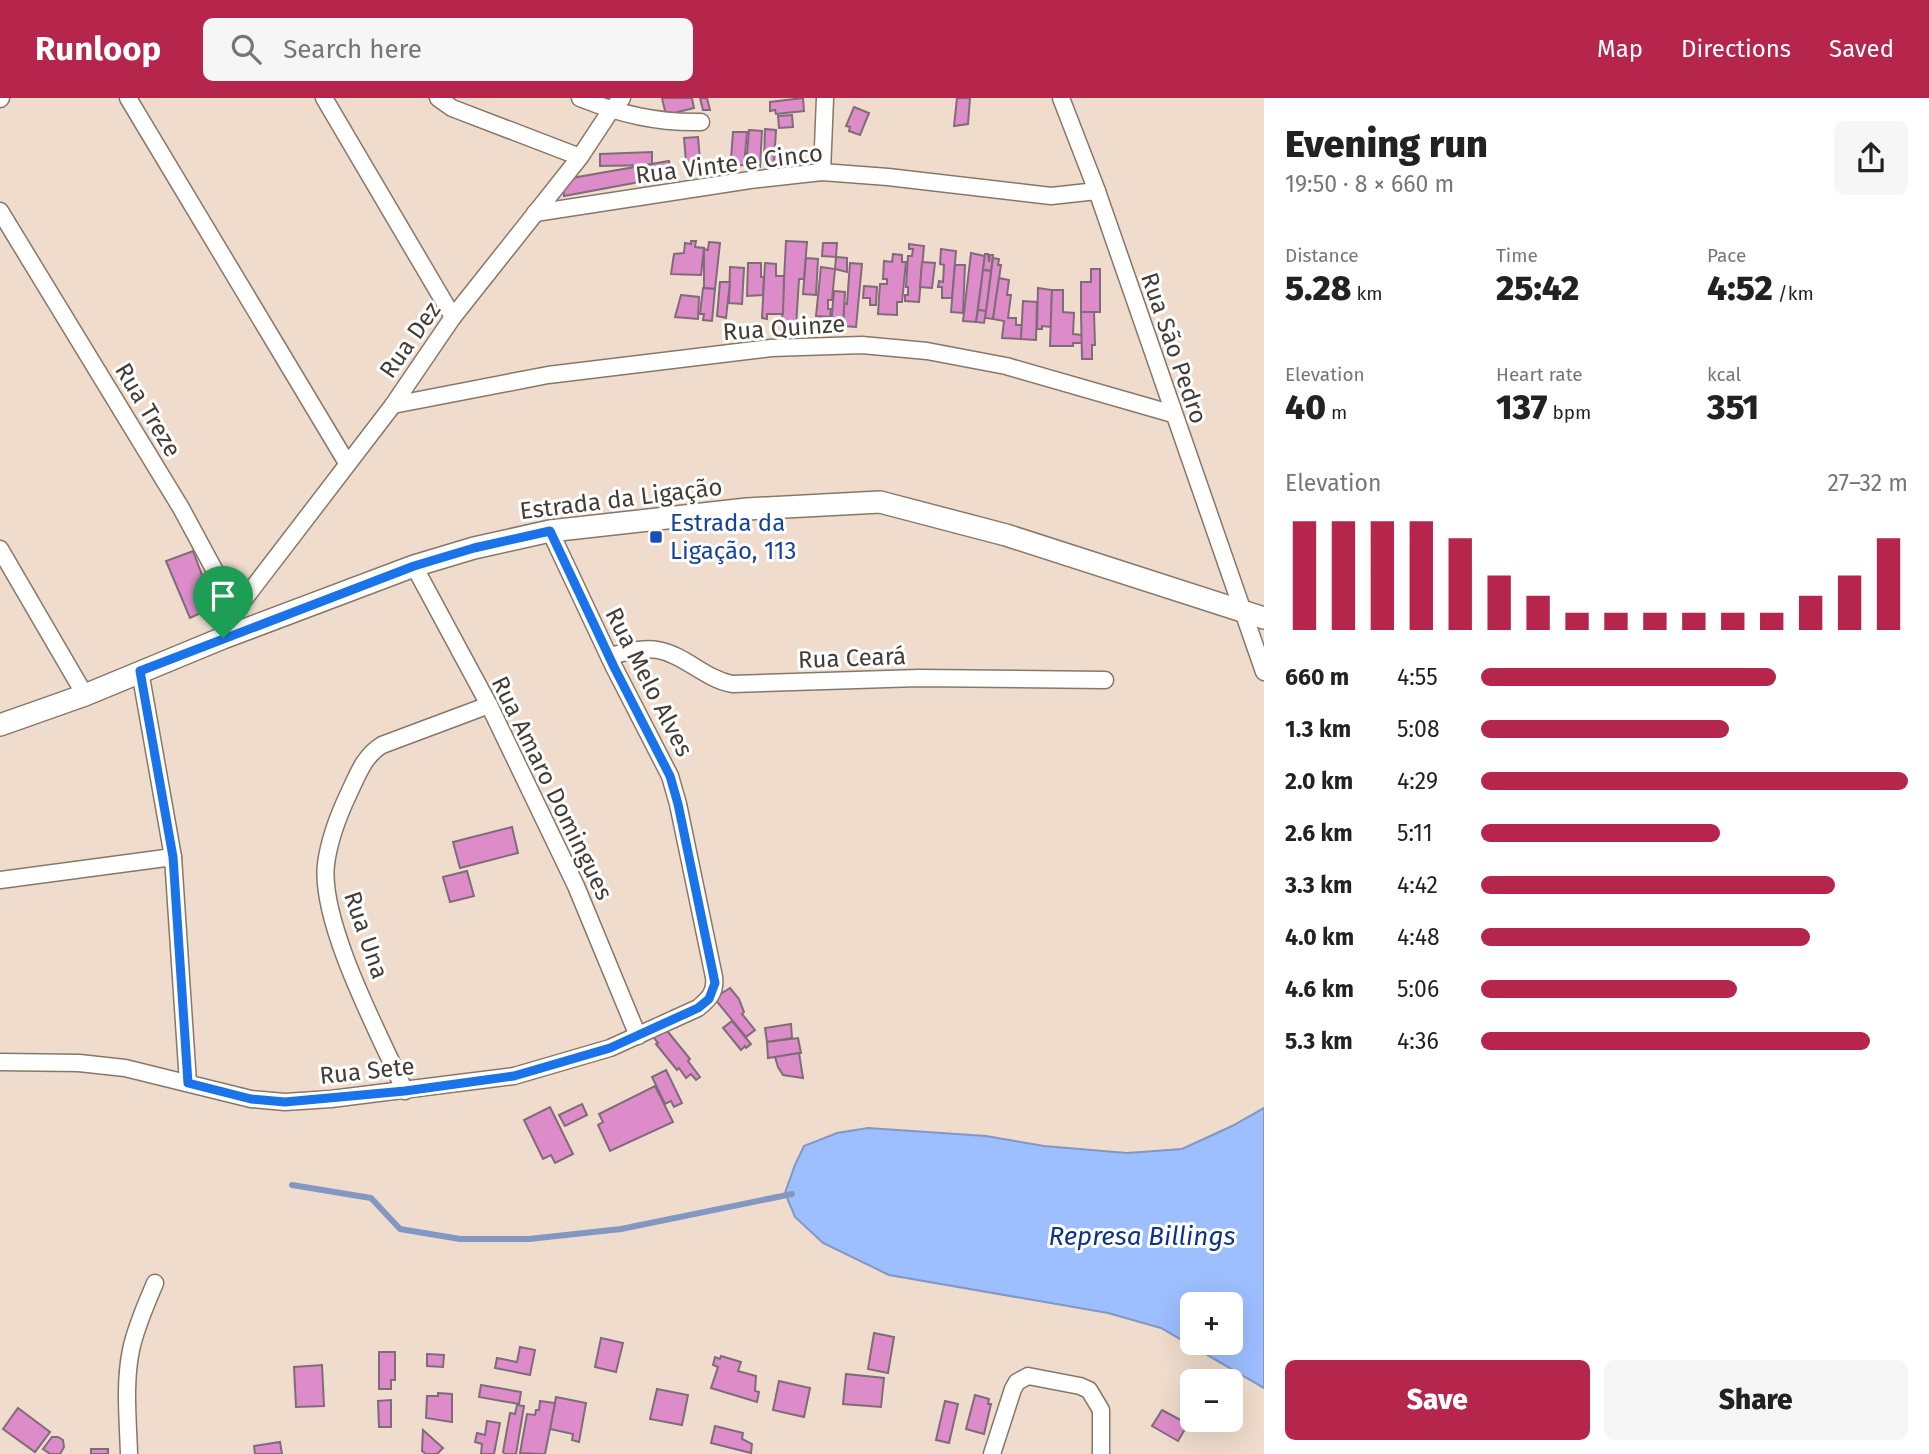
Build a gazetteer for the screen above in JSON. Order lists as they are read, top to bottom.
{
  "streets": {
    "street": [
      "Rua Vinte e Cinco",
      "Rua Quinze",
      "Rua Dez",
      "Rua São Pedro",
      "Rua Treze",
      "Estrada da Ligação",
      "Rua Ceará",
      "Rua Melo Alves",
      "Rua Amaro Domingues",
      "Rua Una",
      "Rua Sete"
    ]
  },
  "crossings": [
    ["Rua Vinte e Cinco", "Rua Dez"],
    ["Rua Vinte e Cinco", "Rua São Pedro"],
    ["Rua Quinze", "Rua Dez"],
    ["Rua Quinze", "Rua São Pedro"],
    ["Rua Dez", "Rua Treze"],
    ["Rua São Pedro", "Estrada da Ligação"],
    ["Estrada da Ligação", "Rua Melo Alves"],
    ["Estrada da Ligação", "Rua Amaro Domingues"],
    ["Rua Ceará", "Rua Melo Alves"],
    ["Rua Melo Alves", "Rua Sete"],
    ["Rua Amaro Domingues", "Rua Una"],
    ["Rua Amaro Domingues", "Rua Sete"],
    ["Rua Una", "Rua Sete"]
  ],
  "water": ["Represa Billings"],
  "places": {
    "transit": ["Estrada da Ligação, 113"]
  },
  "page": {
    "header": "Runloop",
    "search": "Search here",
    "nav": ["Map", "Directions", "Saved"],
    "heading": ["Evening run", "19:50 · 8 × 660 m"],
    "stats": [
      ["Distance", "5.28 km"],
      ["Time", "25:42"],
      ["Pace", "4:52 /km"],
      ["Elevation", "40 m"],
      ["Heart rate", "137 bpm"],
      ["kcal", "351"]
    ],
    "chart": ["Elevation", "27–32 m"],
    "list": [
      {
        "name": "660 m",
        "note": "4:55"
      },
      {
        "name": "1.3 km",
        "note": "5:08"
      },
      {
        "name": "2.0 km",
        "note": "4:29"
      },
      {
        "name": "2.6 km",
        "note": "5:11"
      },
      {
        "name": "3.3 km",
        "note": "4:42"
      },
      {
        "name": "4.0 km",
        "note": "4:48"
      },
      {
        "name": "4.6 km",
        "note": "5:06"
      },
      {
        "name": "5.3 km",
        "note": "4:36"
      }
    ],
    "map_buttons": ["+", "−"],
    "buttons": ["Save", "Share"]
  }
}
